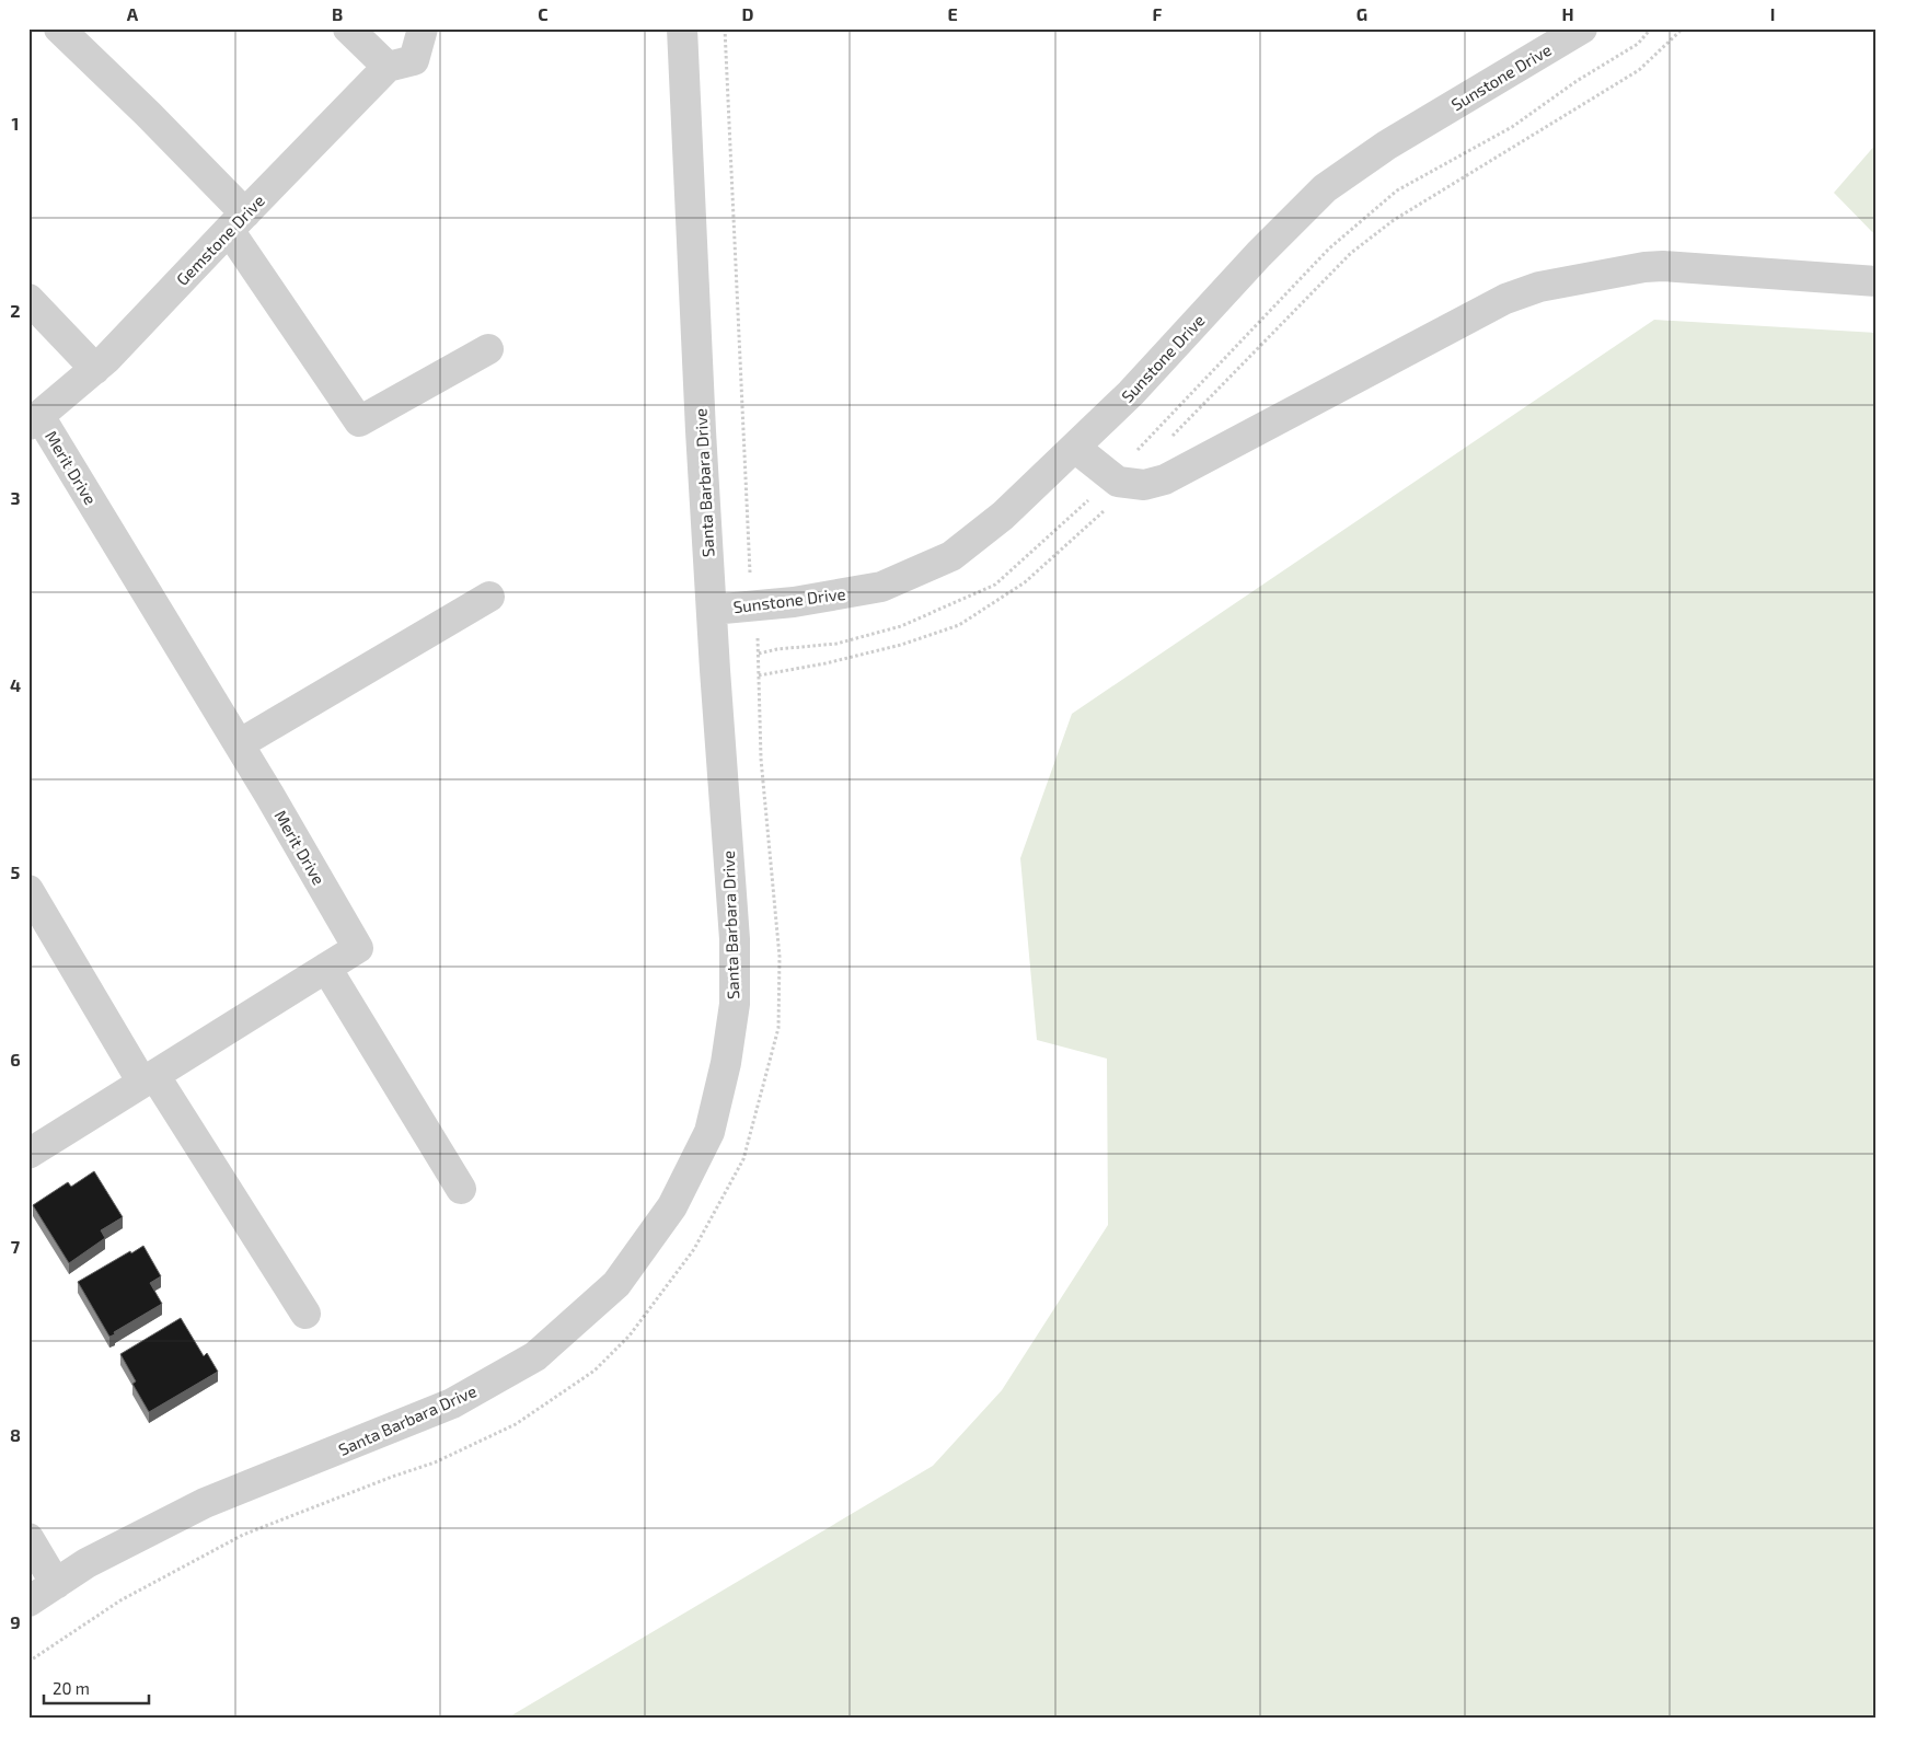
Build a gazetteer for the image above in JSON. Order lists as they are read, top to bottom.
{
  "streets": {
    "street": [
      "Sunstone Drive",
      "Gemstone Drive",
      "Merit Drive",
      "Santa Barbara Drive"
    ]
  },
  "crossings": [
    ["Sunstone Drive", "Santa Barbara Drive"],
    ["Gemstone Drive", "Merit Drive"]
  ],
  "scale_bar": "20 m",
  "grid": {
    "columns": [
      "A",
      "B",
      "C",
      "D",
      "E",
      "F",
      "G",
      "H",
      "I"
    ],
    "rows": [
      "1",
      "2",
      "3",
      "4",
      "5",
      "6",
      "7",
      "8",
      "9"
    ]
  }
}
